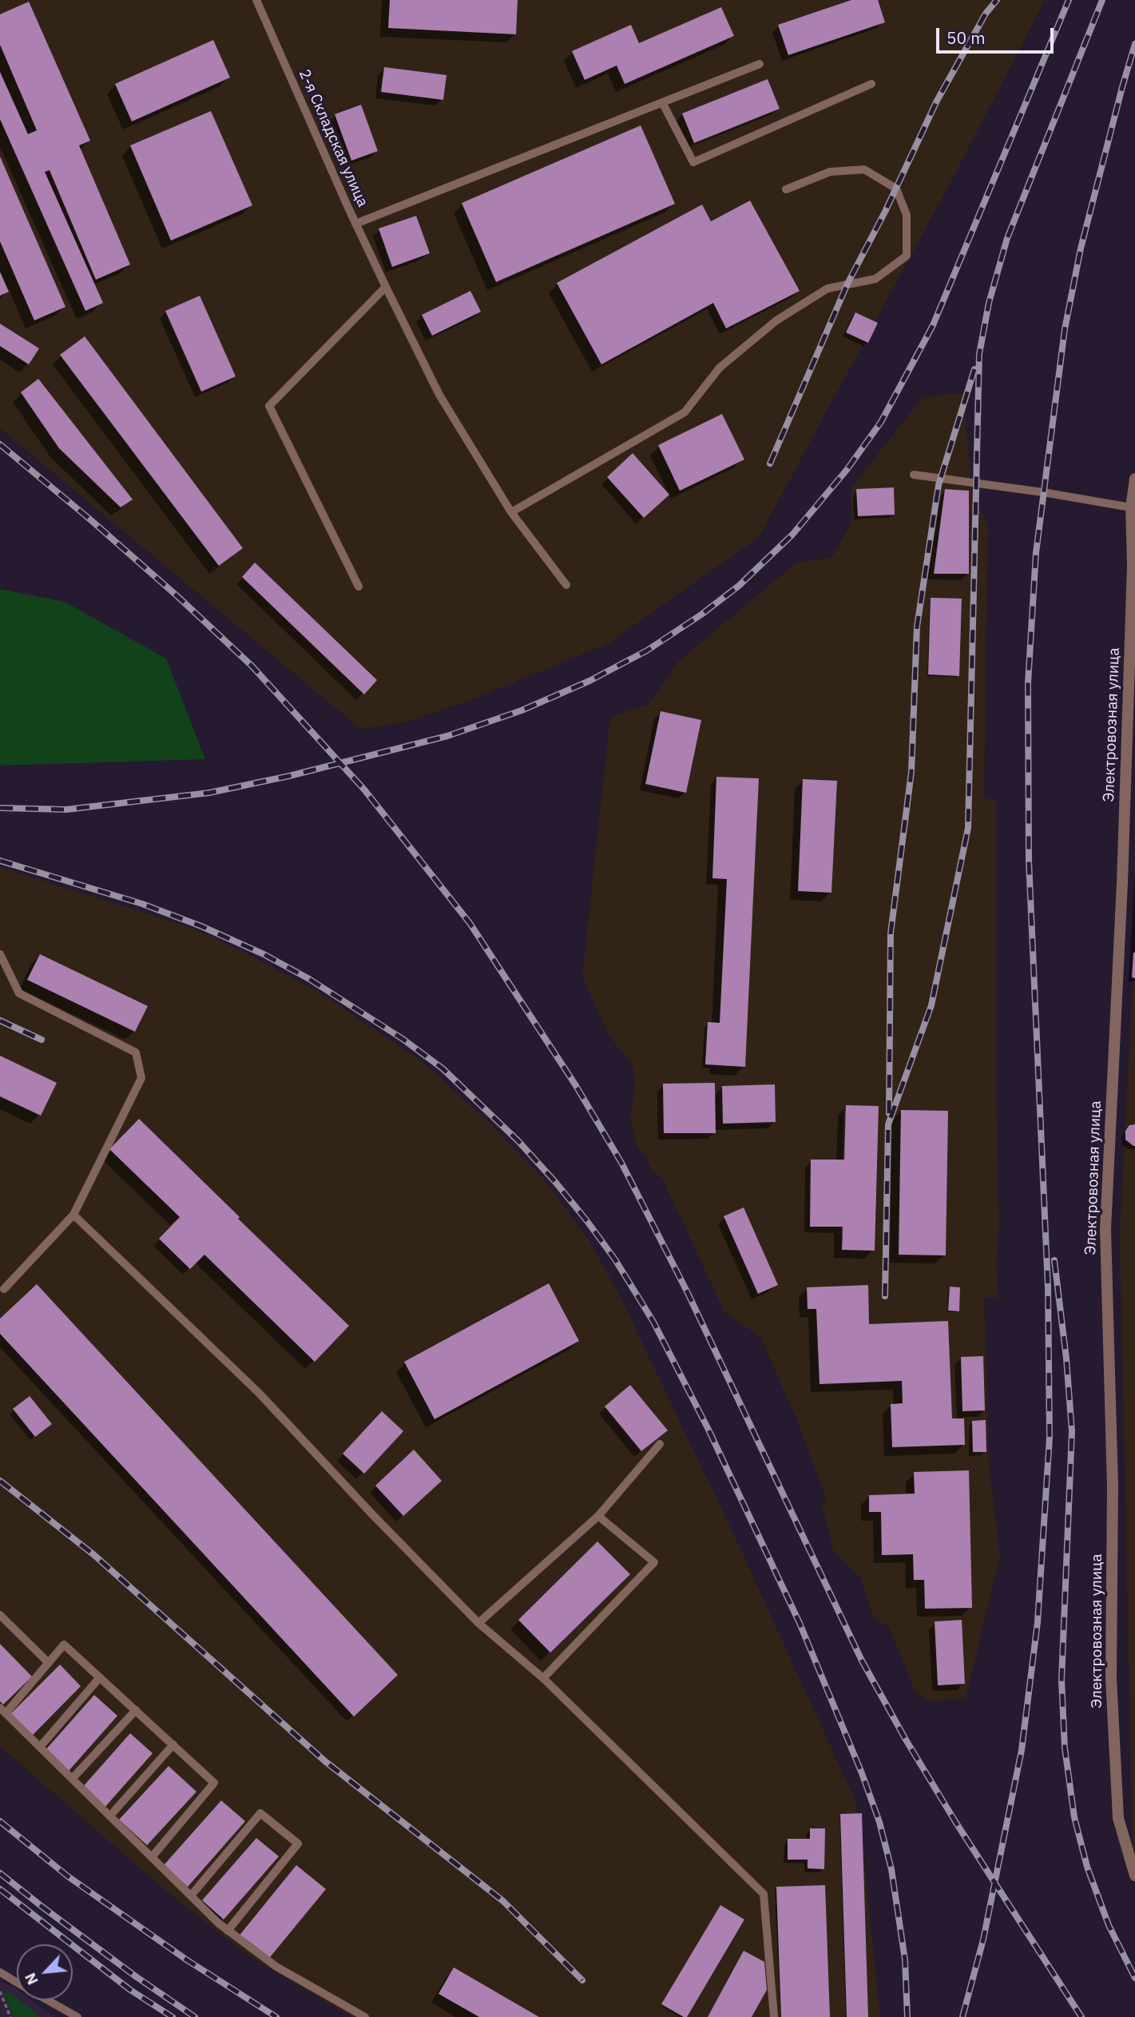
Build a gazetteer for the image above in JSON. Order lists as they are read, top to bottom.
{
  "streets": {
    "street": ["Электровозная улица"],
    "lane": ["2-я Складская улица"]
  },
  "scale_bar": "50 m",
  "north": "bottom left"
}
